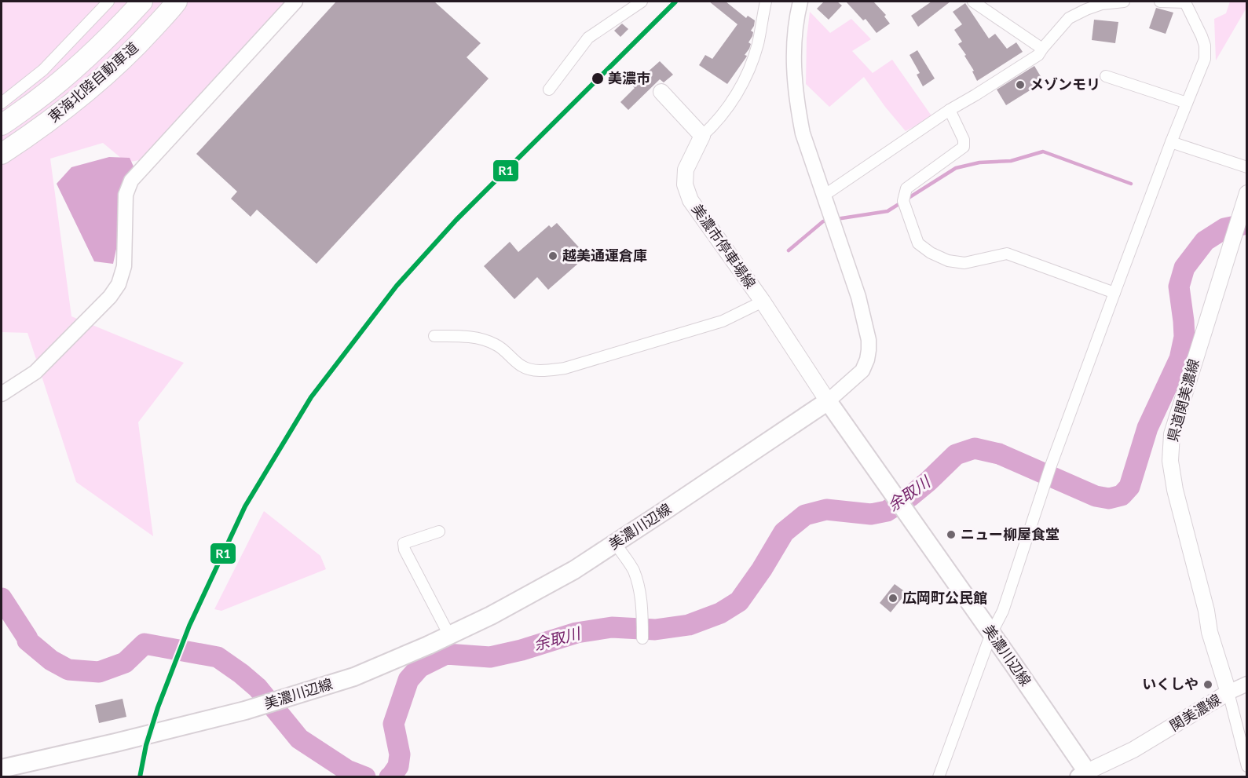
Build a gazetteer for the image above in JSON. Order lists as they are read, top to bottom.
{
  "streets": {
    "highway": ["東海北陸自動車道"],
    "main road": [
      "美濃市停車場線",
      "県道関美濃線",
      "美濃川辺線",
      "関美濃線"
    ]
  },
  "crossings": [
    ["美濃市停車場線", "美濃川辺線"],
    ["県道関美濃線", "関美濃線"],
    ["美濃川辺線", "関美濃線"]
  ],
  "water": ["余取川"],
  "places": [
    "美濃市",
    "メゾンモリ",
    "越美通運倉庫",
    "ニュー柳屋食堂",
    "広岡町公民館",
    "いくしや"
  ],
  "lines": ["transit line R1"]
}
